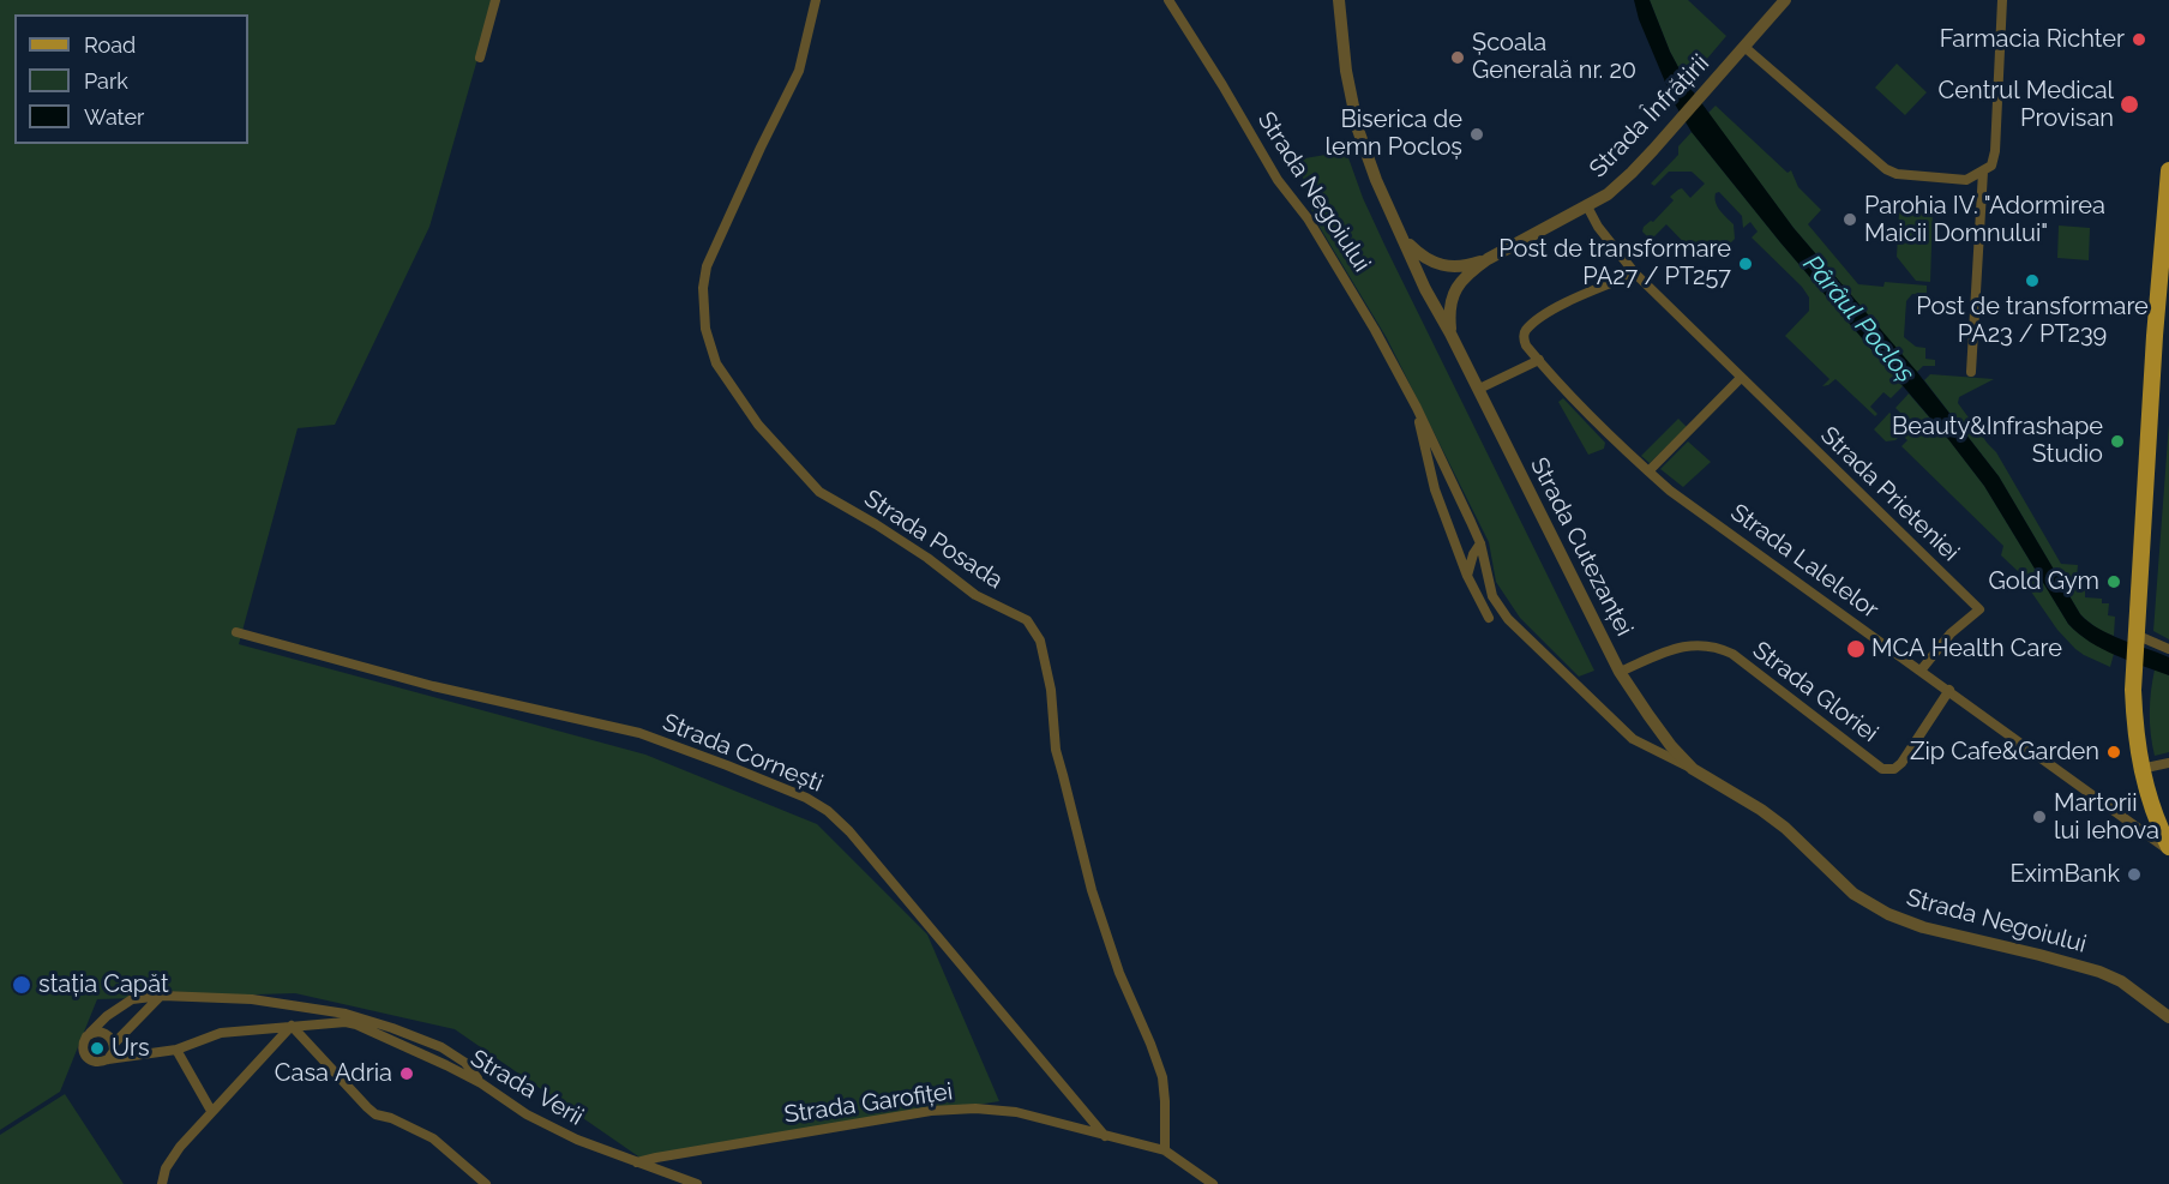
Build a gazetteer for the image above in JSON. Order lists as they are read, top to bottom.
{
  "streets": {
    "street": [
      "Strada Înfrățirii",
      "Strada Negoiului",
      "Strada Prieteniei",
      "Strada Posada",
      "Strada Cutezanței",
      "Strada Lalelelor",
      "Strada Gloriei",
      "Strada Cornești",
      "Strada Verii",
      "Strada Garofiței"
    ]
  },
  "crossings": [
    ["Strada Înfrățirii", "Strada Prieteniei"],
    ["Strada Înfrățirii", "Strada Cutezanței"],
    ["Strada Negoiului", "Strada Cutezanței"],
    ["Strada Prieteniei", "Strada Lalelelor"],
    ["Strada Cutezanței", "Strada Gloriei"],
    ["Strada Lalelelor", "Strada Gloriei"],
    ["Strada Cornești", "Strada Garofiței"],
    ["Strada Verii", "Strada Garofiței"]
  ],
  "water": ["Pârâul Pocloș"],
  "places": [
    "Farmacia Richter",
    "Școala Generală nr. 20",
    "Centrul Medical Provisan",
    "Biserica de lemn Pocloș",
    "Parohia IV. \"Adormirea Maicii Domnului\"",
    "Post de transformare PA27 / PT257",
    "Post de transformare PA23 / PT239",
    "Beauty&Infrashape Studio",
    "Gold Gym",
    "MCA Health Care",
    "Zip Cafe&Garden",
    "Martorii lui Iehova",
    "EximBank",
    "stația Capăt",
    "Urs",
    "Casa Adria"
  ],
  "legend": ["Road", "Park", "Water"]
}
